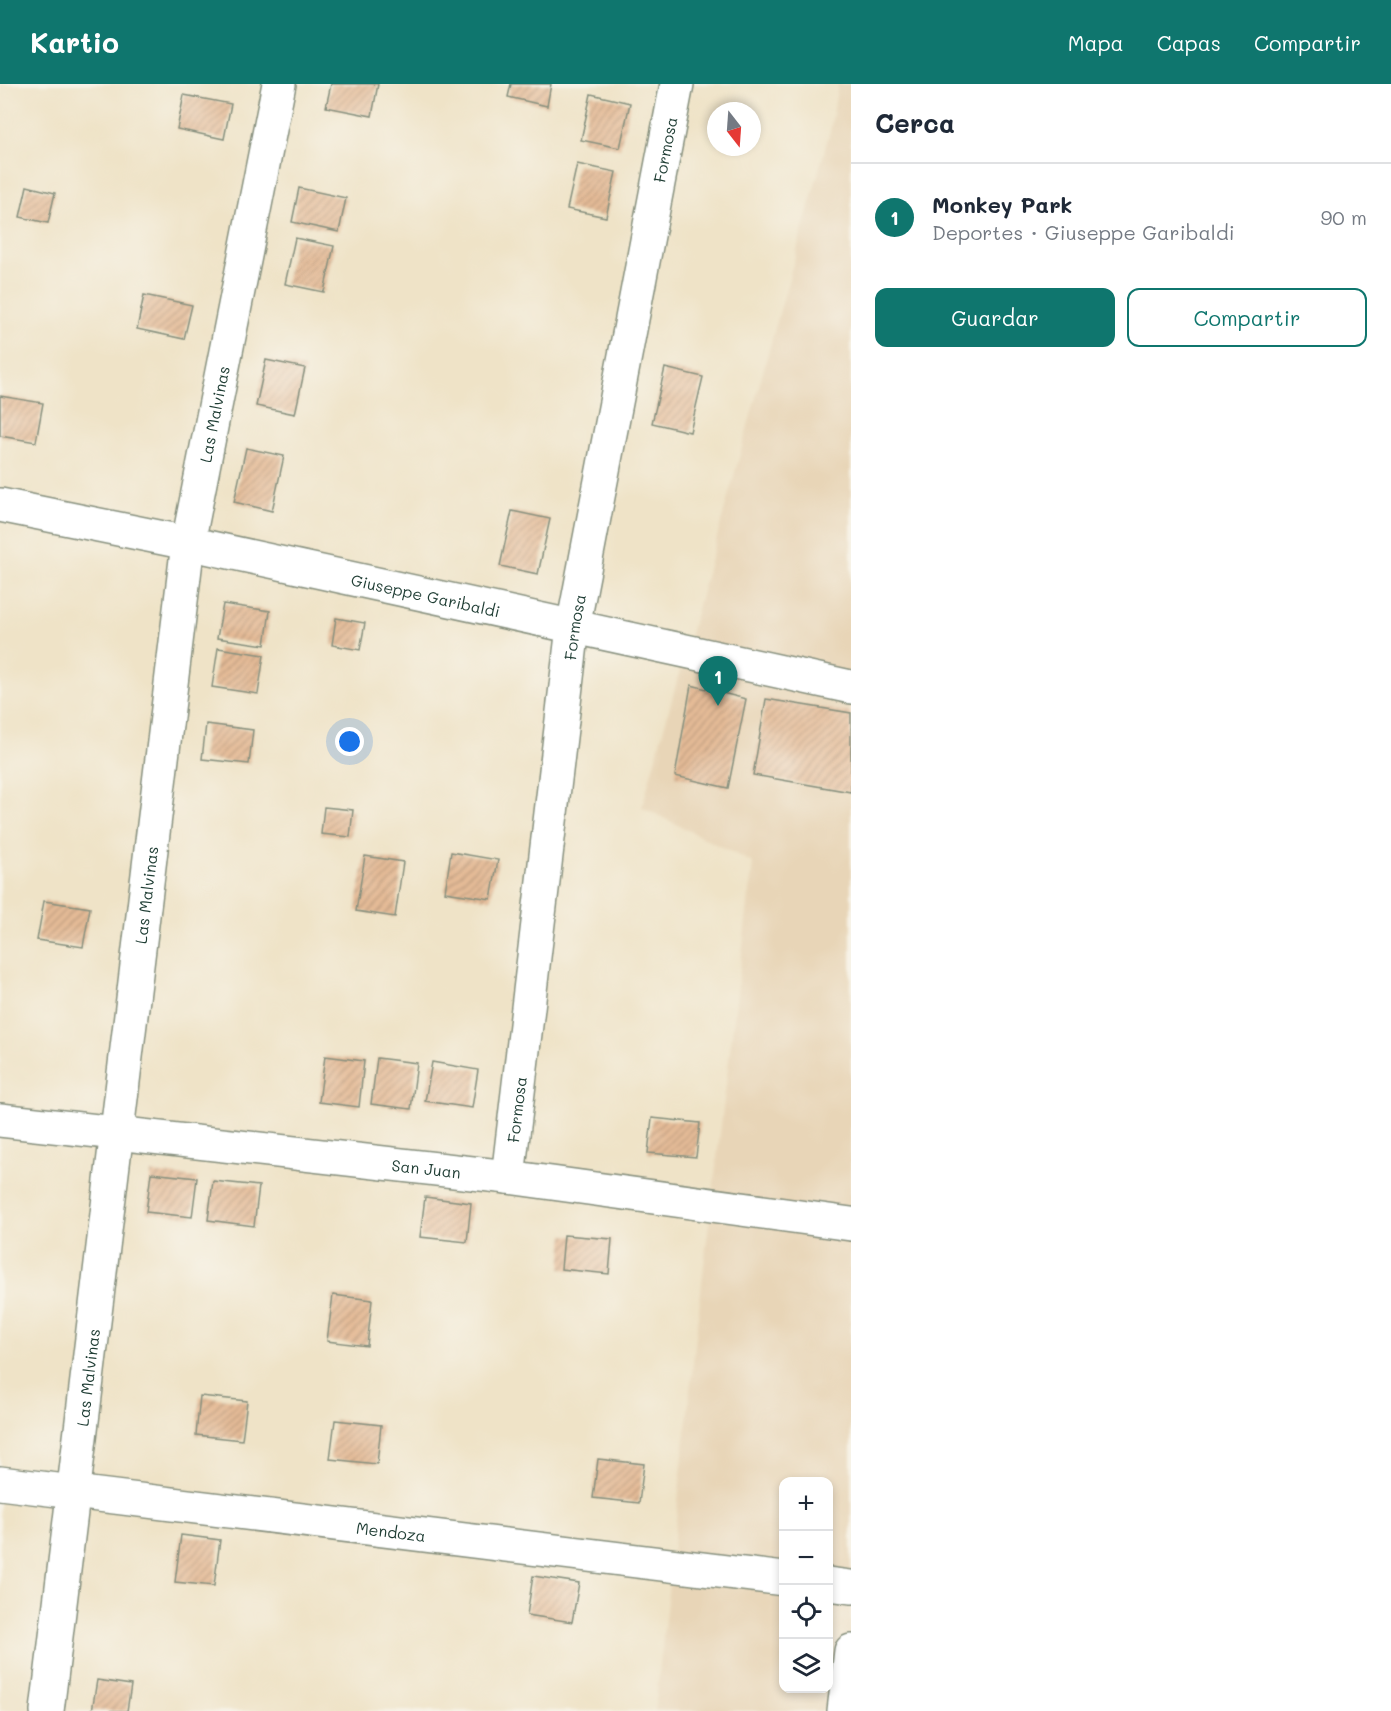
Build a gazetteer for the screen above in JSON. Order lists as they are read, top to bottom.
{
  "streets": {
    "street": [
      "Formosa",
      "Las Malvinas",
      "Giuseppe Garibaldi",
      "San Juan",
      "Mendoza"
    ]
  },
  "crossings": [
    ["Formosa", "Giuseppe Garibaldi"],
    ["Formosa", "San Juan"],
    ["Las Malvinas", "Giuseppe Garibaldi"],
    ["Las Malvinas", "San Juan"],
    ["Las Malvinas", "Mendoza"]
  ],
  "north": "bottom",
  "page": {
    "header": "Kartio",
    "nav": ["Mapa", "Capas", "Compartir"],
    "heading": "Cerca",
    "list": [
      {
        "mark": "1",
        "name": "Monkey Park",
        "note": "Deportes · Giuseppe Garibaldi",
        "value": "90 m"
      }
    ],
    "buttons": ["Guardar", "Compartir"],
    "pins": "1",
    "map_buttons": ["+", "−"]
  }
}
